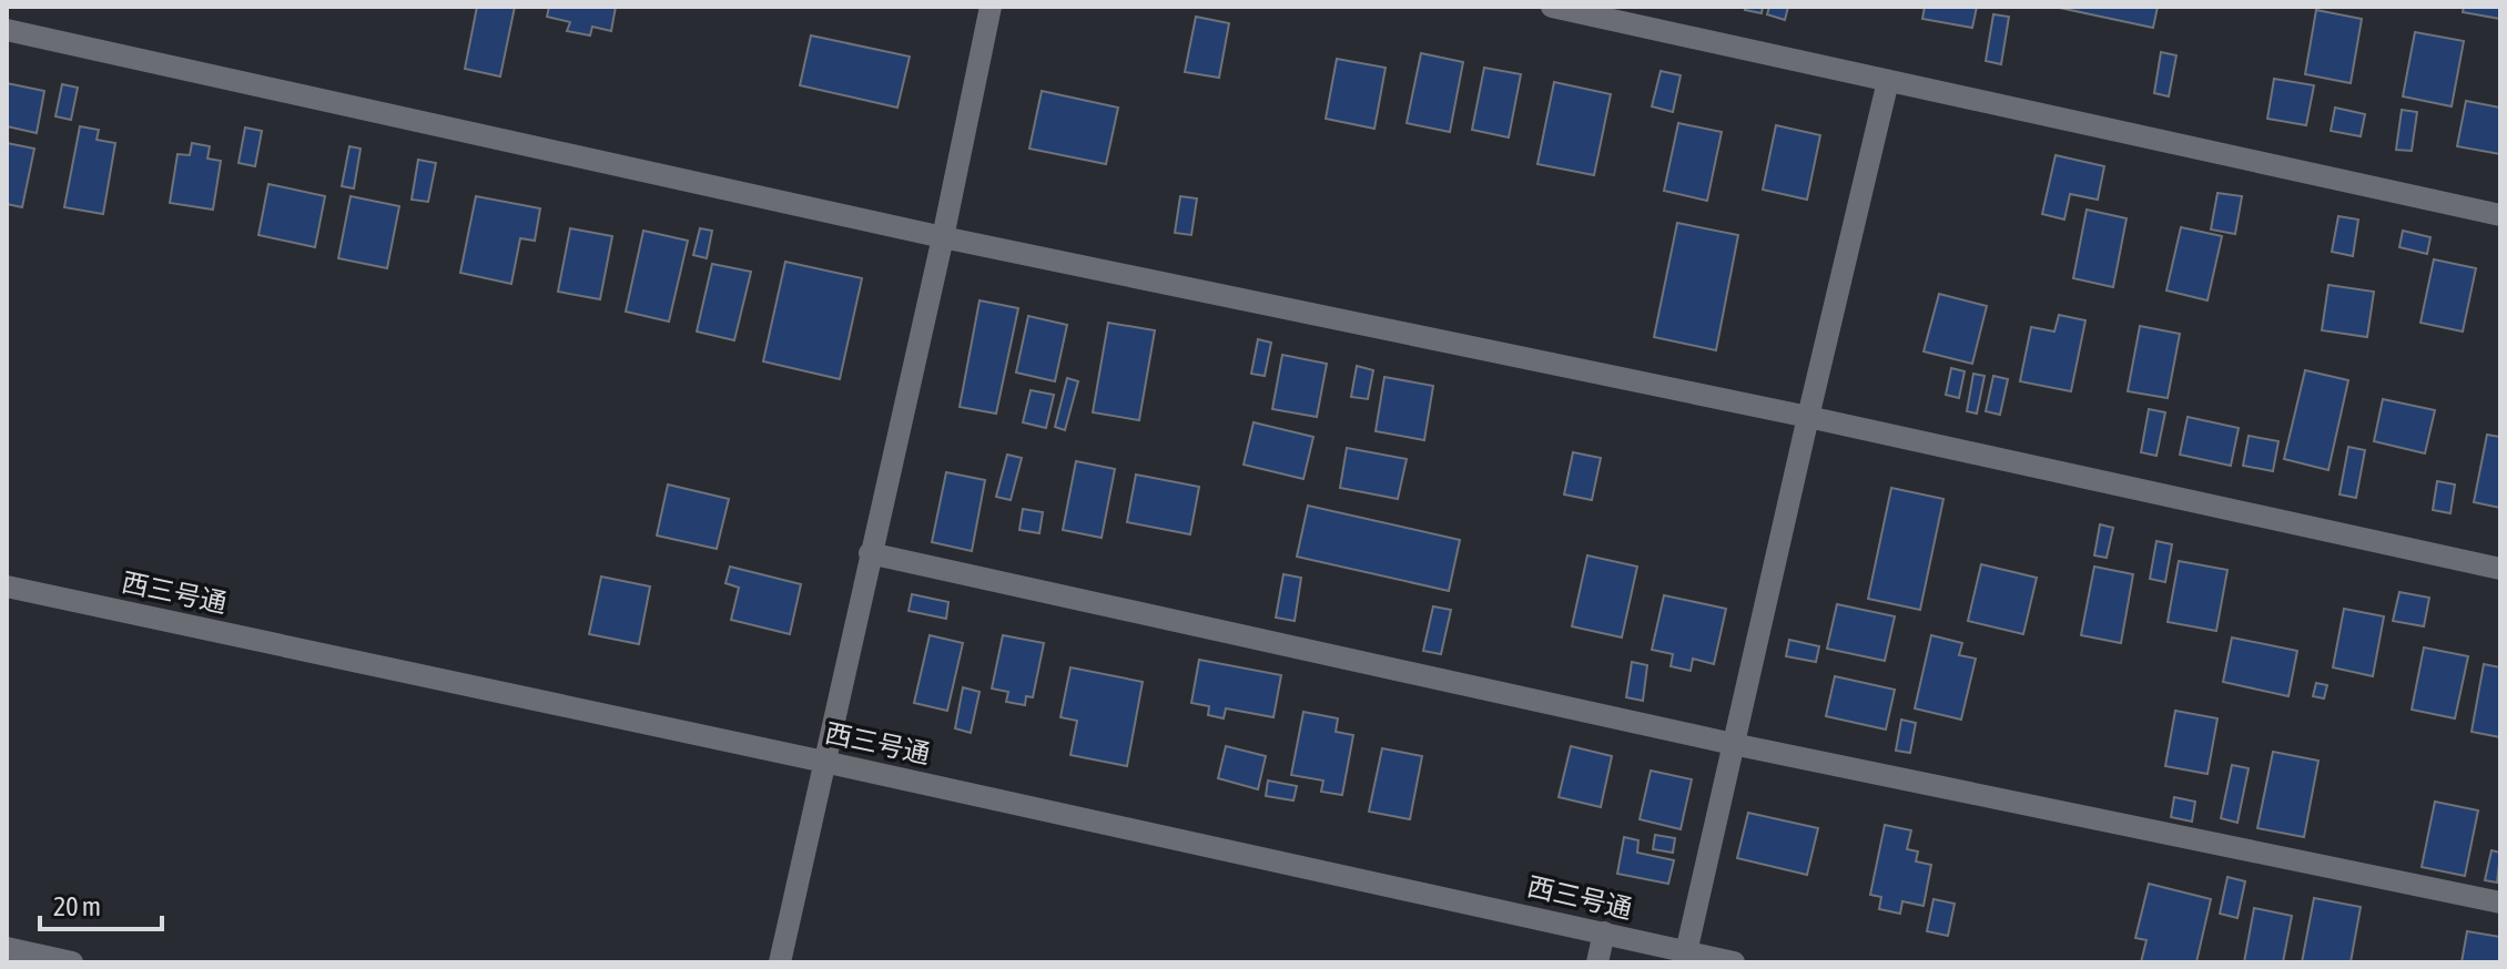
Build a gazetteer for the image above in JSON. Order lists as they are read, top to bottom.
{
  "streets": {
    "street": ["西三号通"]
  },
  "scale_bar": "20 m"
}
